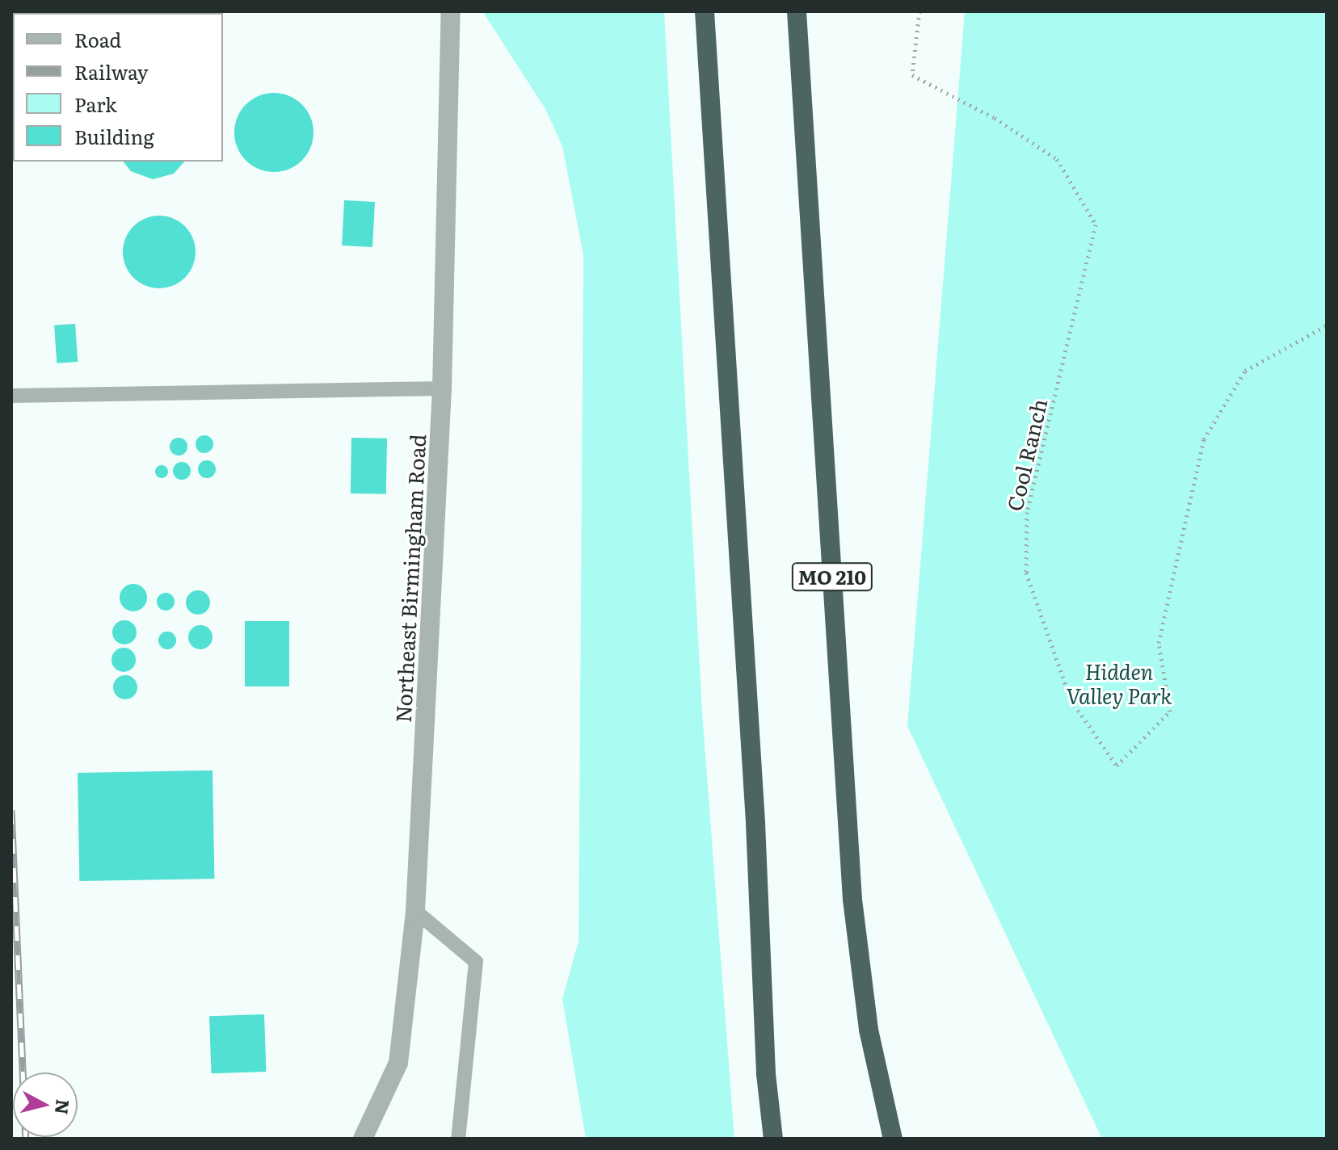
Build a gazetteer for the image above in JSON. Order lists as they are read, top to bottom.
{
  "streets": {
    "highway": ["MO 210"],
    "street": ["Northeast Birmingham Road"],
    "path": ["Cool Ranch"]
  },
  "parks": ["Hidden Valley Park"],
  "legend": [
    "Road",
    "Railway",
    "Park",
    "Building"
  ],
  "north": "right"
}
